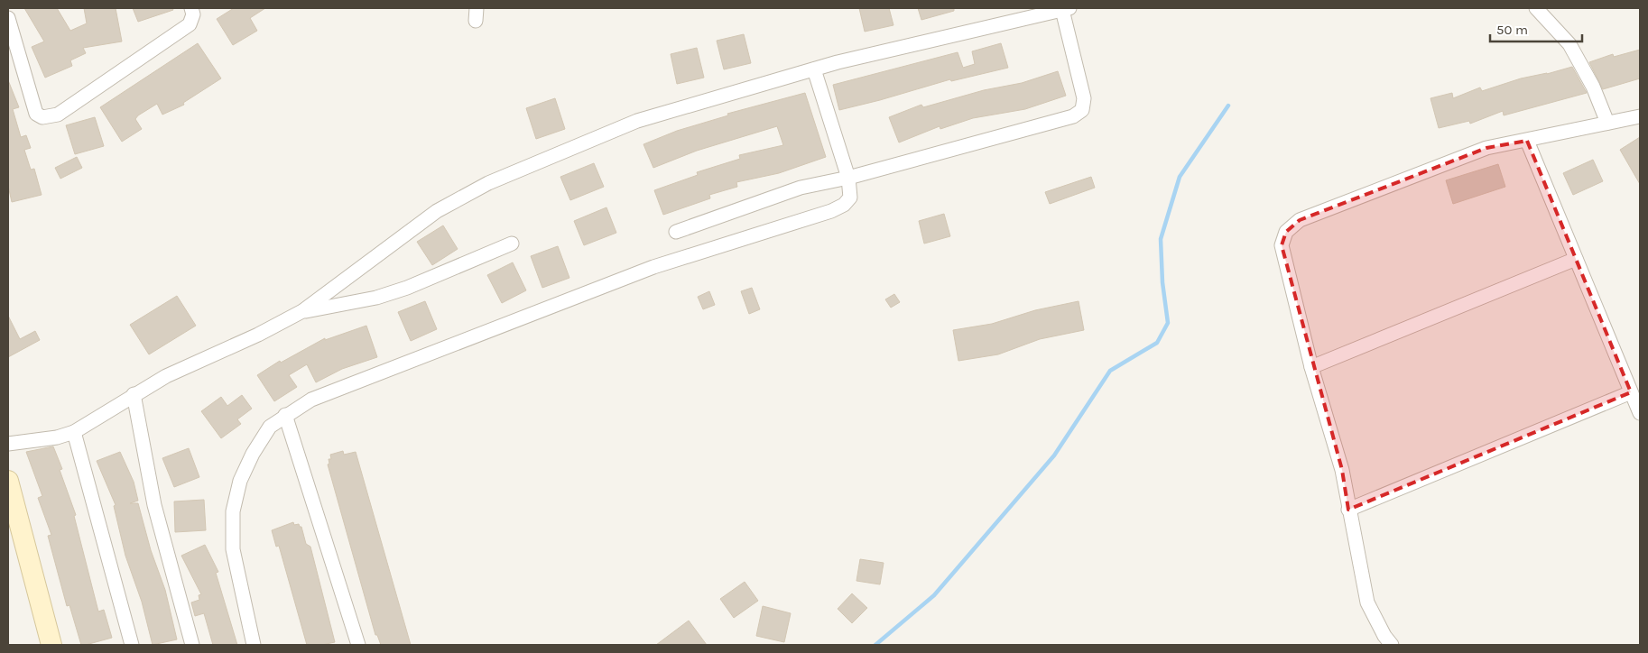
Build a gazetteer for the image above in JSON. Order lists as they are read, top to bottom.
{
  "scale_bar": "50 m"
}
